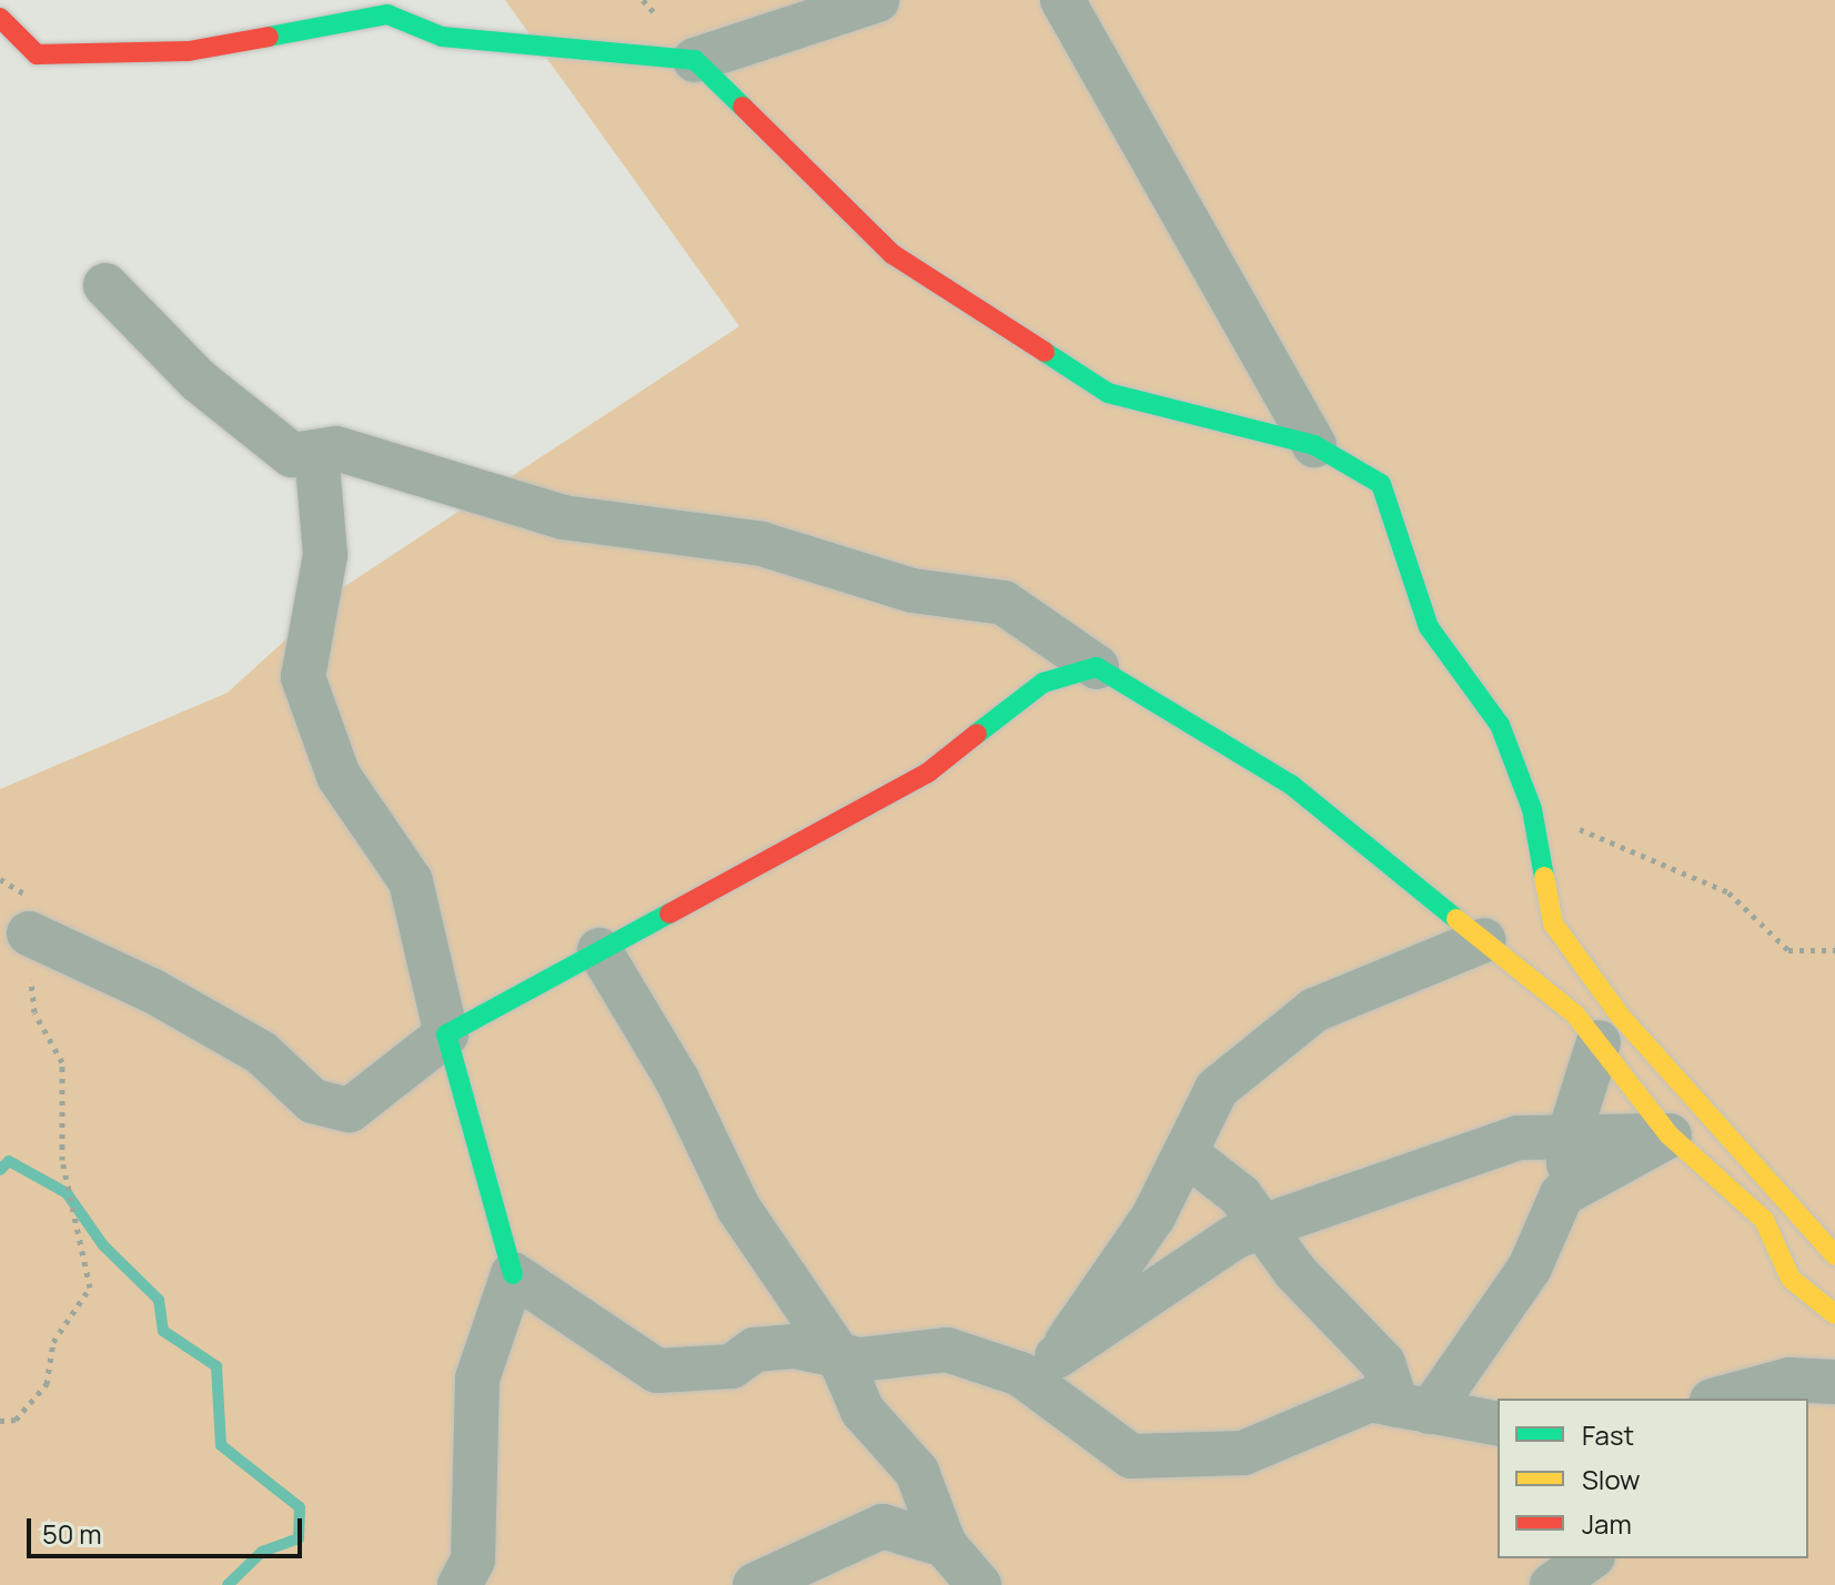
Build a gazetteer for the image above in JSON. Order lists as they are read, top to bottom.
{
  "legend": ["Fast", "Slow", "Jam"],
  "scale_bar": "50 m"
}
